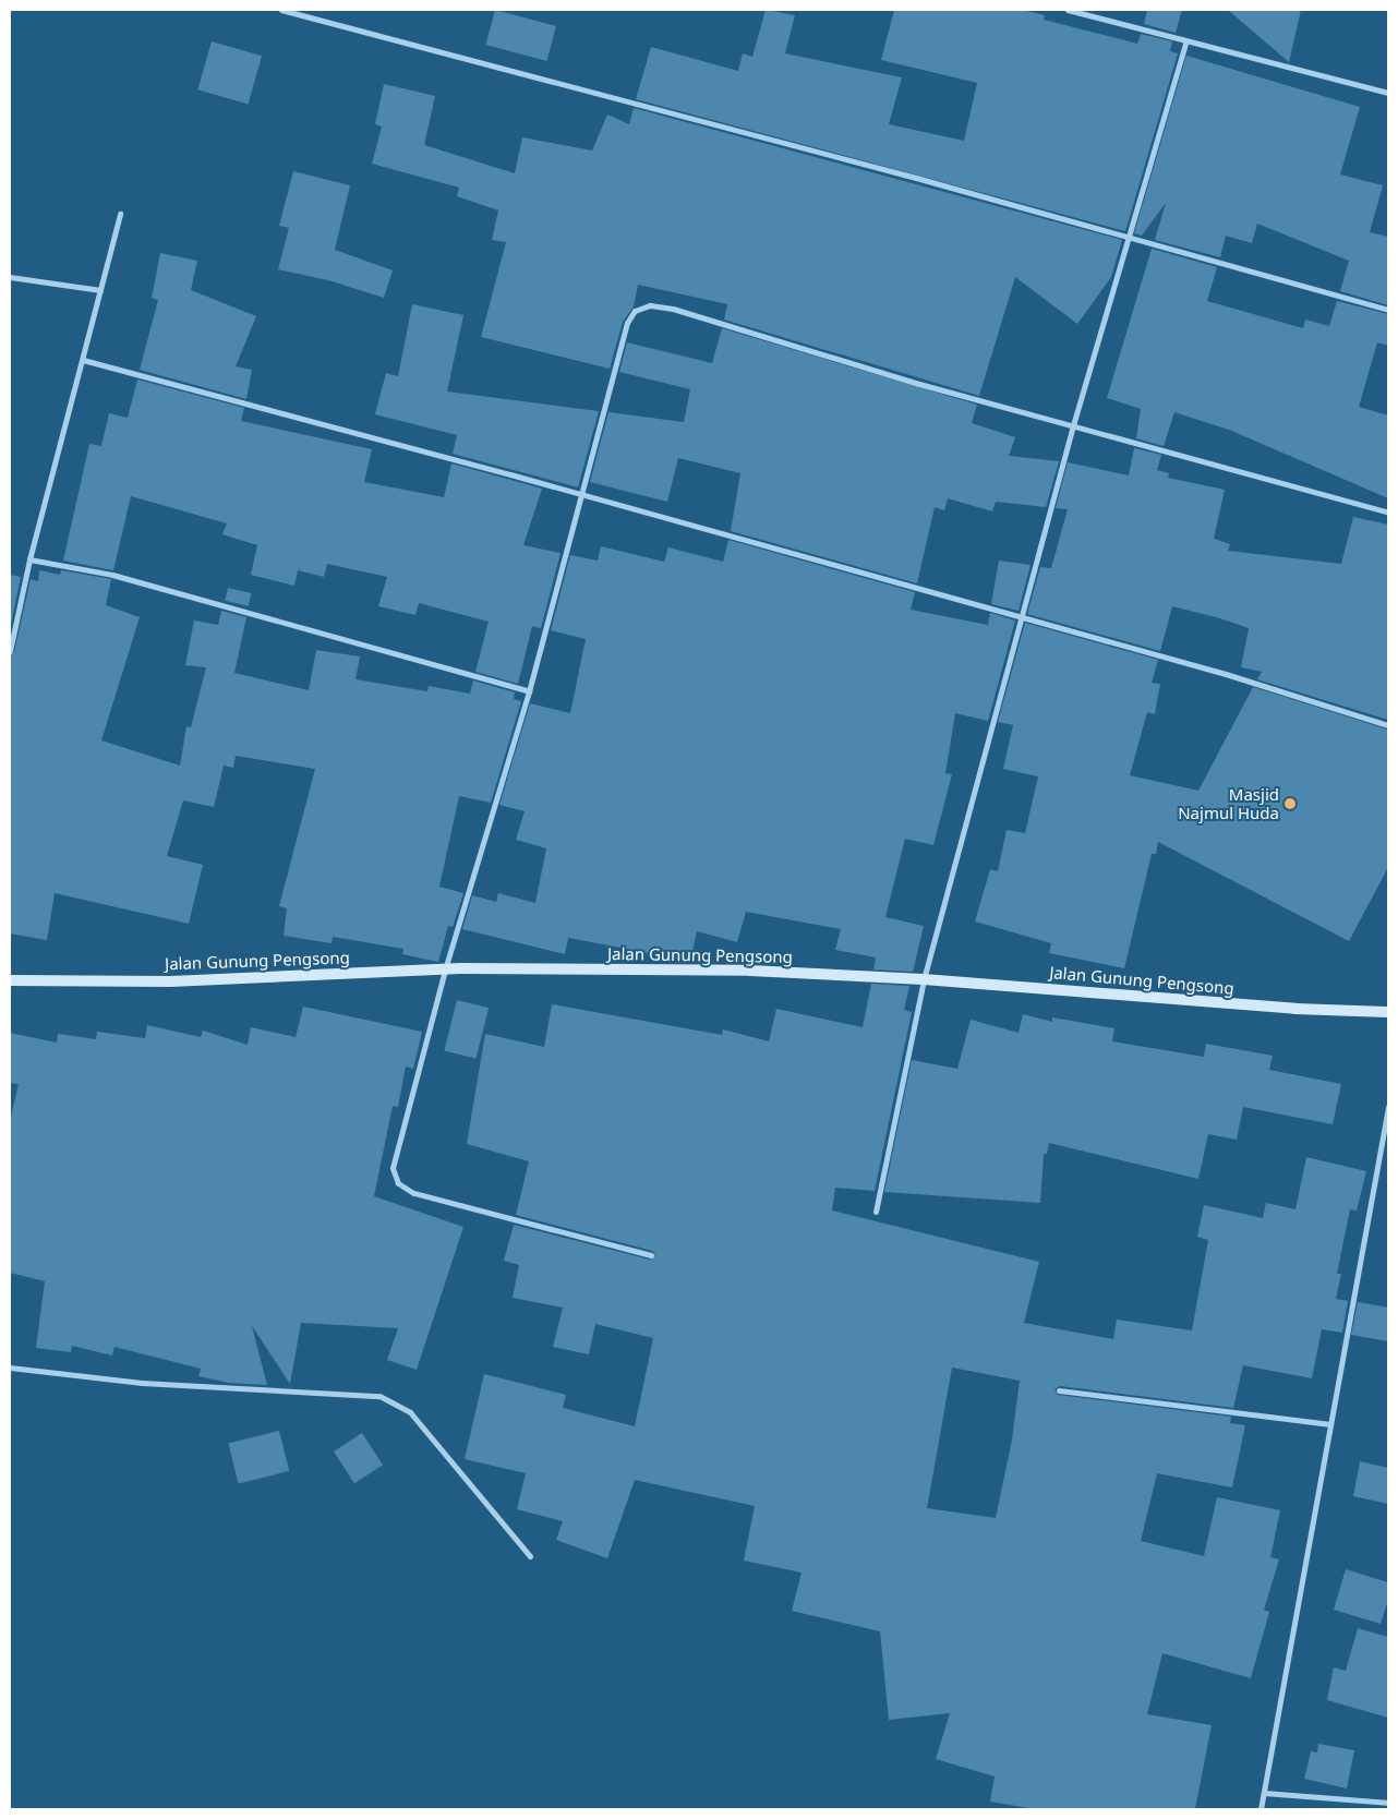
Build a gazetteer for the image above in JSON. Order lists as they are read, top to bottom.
{
  "streets": {
    "street": ["Jalan Gunung Pengsong"]
  },
  "places": ["Masjid Najmul Huda"]
}
